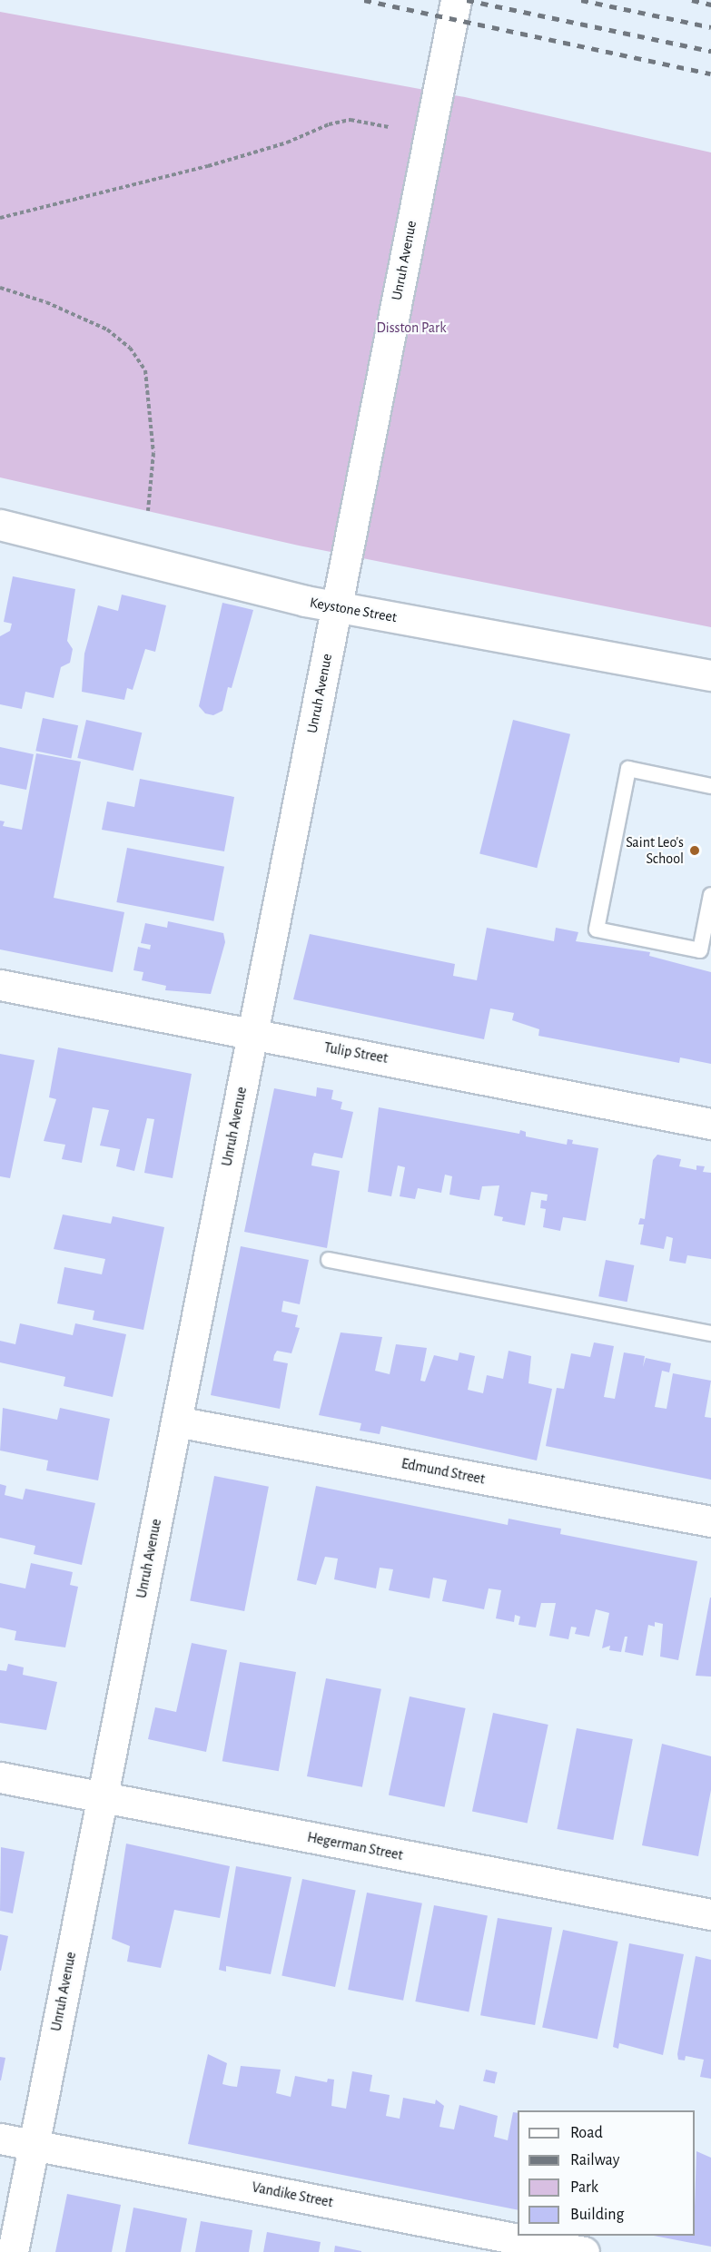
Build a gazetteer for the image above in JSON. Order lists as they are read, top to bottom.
{
  "streets": {
    "street": [
      "Unruh Avenue",
      "Keystone Street",
      "Tulip Street",
      "Edmund Street",
      "Hegerman Street",
      "Vandike Street"
    ]
  },
  "crossings": [
    ["Unruh Avenue", "Keystone Street"],
    ["Unruh Avenue", "Tulip Street"],
    ["Unruh Avenue", "Edmund Street"],
    ["Unruh Avenue", "Hegerman Street"],
    ["Unruh Avenue", "Vandike Street"]
  ],
  "parks": ["Disston Park"],
  "places": ["Saint Leo's School"],
  "legend": [
    "Road",
    "Railway",
    "Park",
    "Building"
  ]
}
